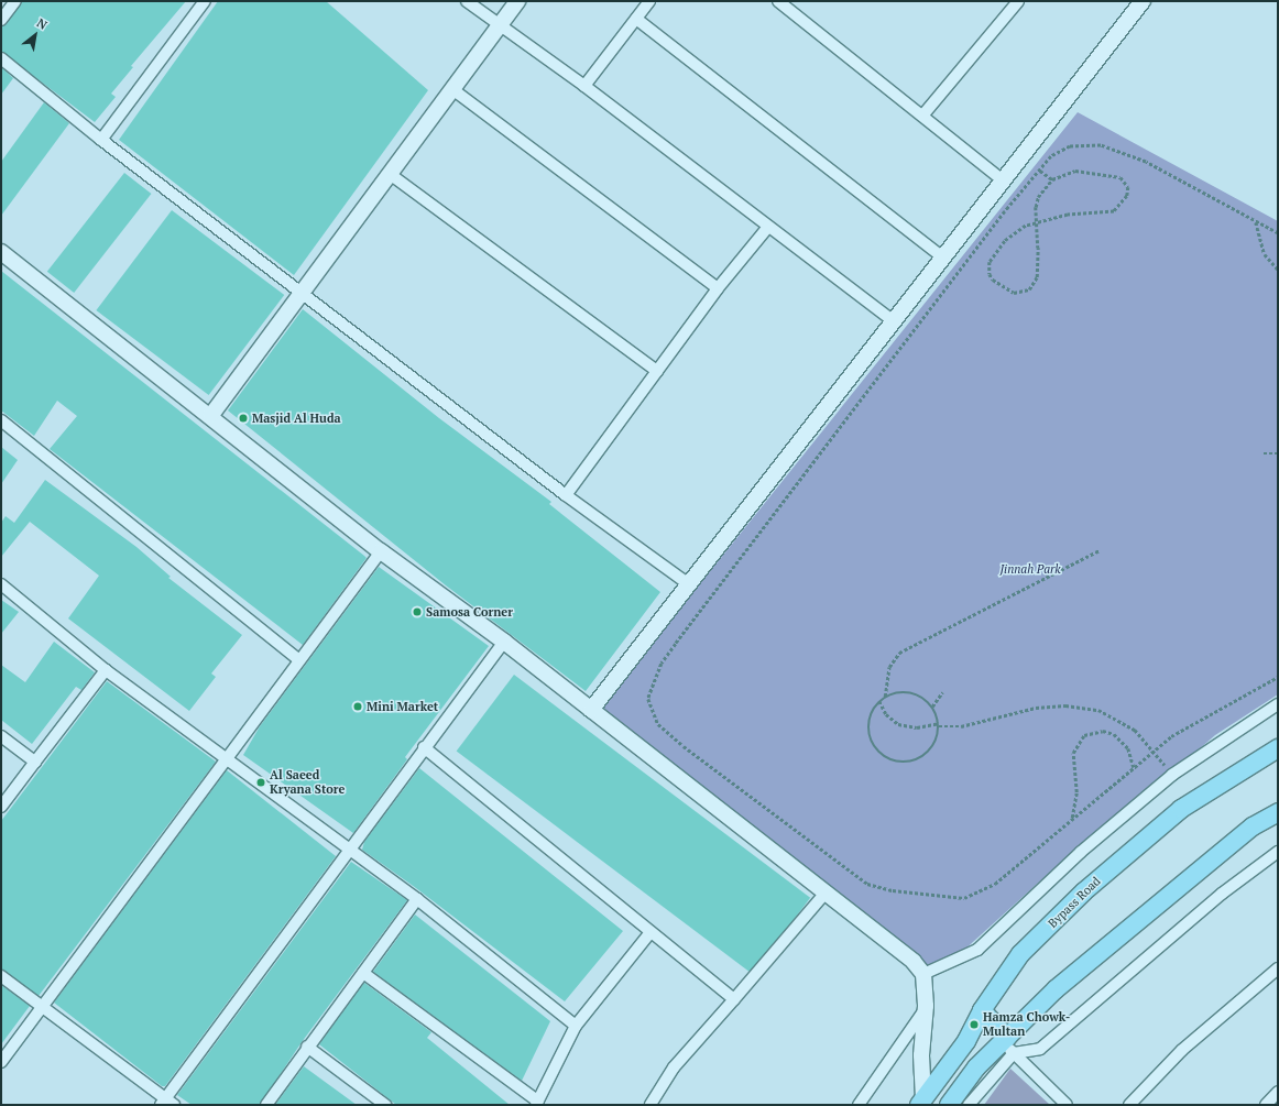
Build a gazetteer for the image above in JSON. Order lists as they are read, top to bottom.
{
  "streets": {
    "main road": ["Bypass Road"]
  },
  "parks": ["Jinnah Park"],
  "places": [
    "Masjid Al Huda",
    "Samosa Corner",
    "Mini Market",
    "Al Saeed Kryana Store",
    "Hamza Chowk- Multan"
  ],
  "north": "top right"
}
